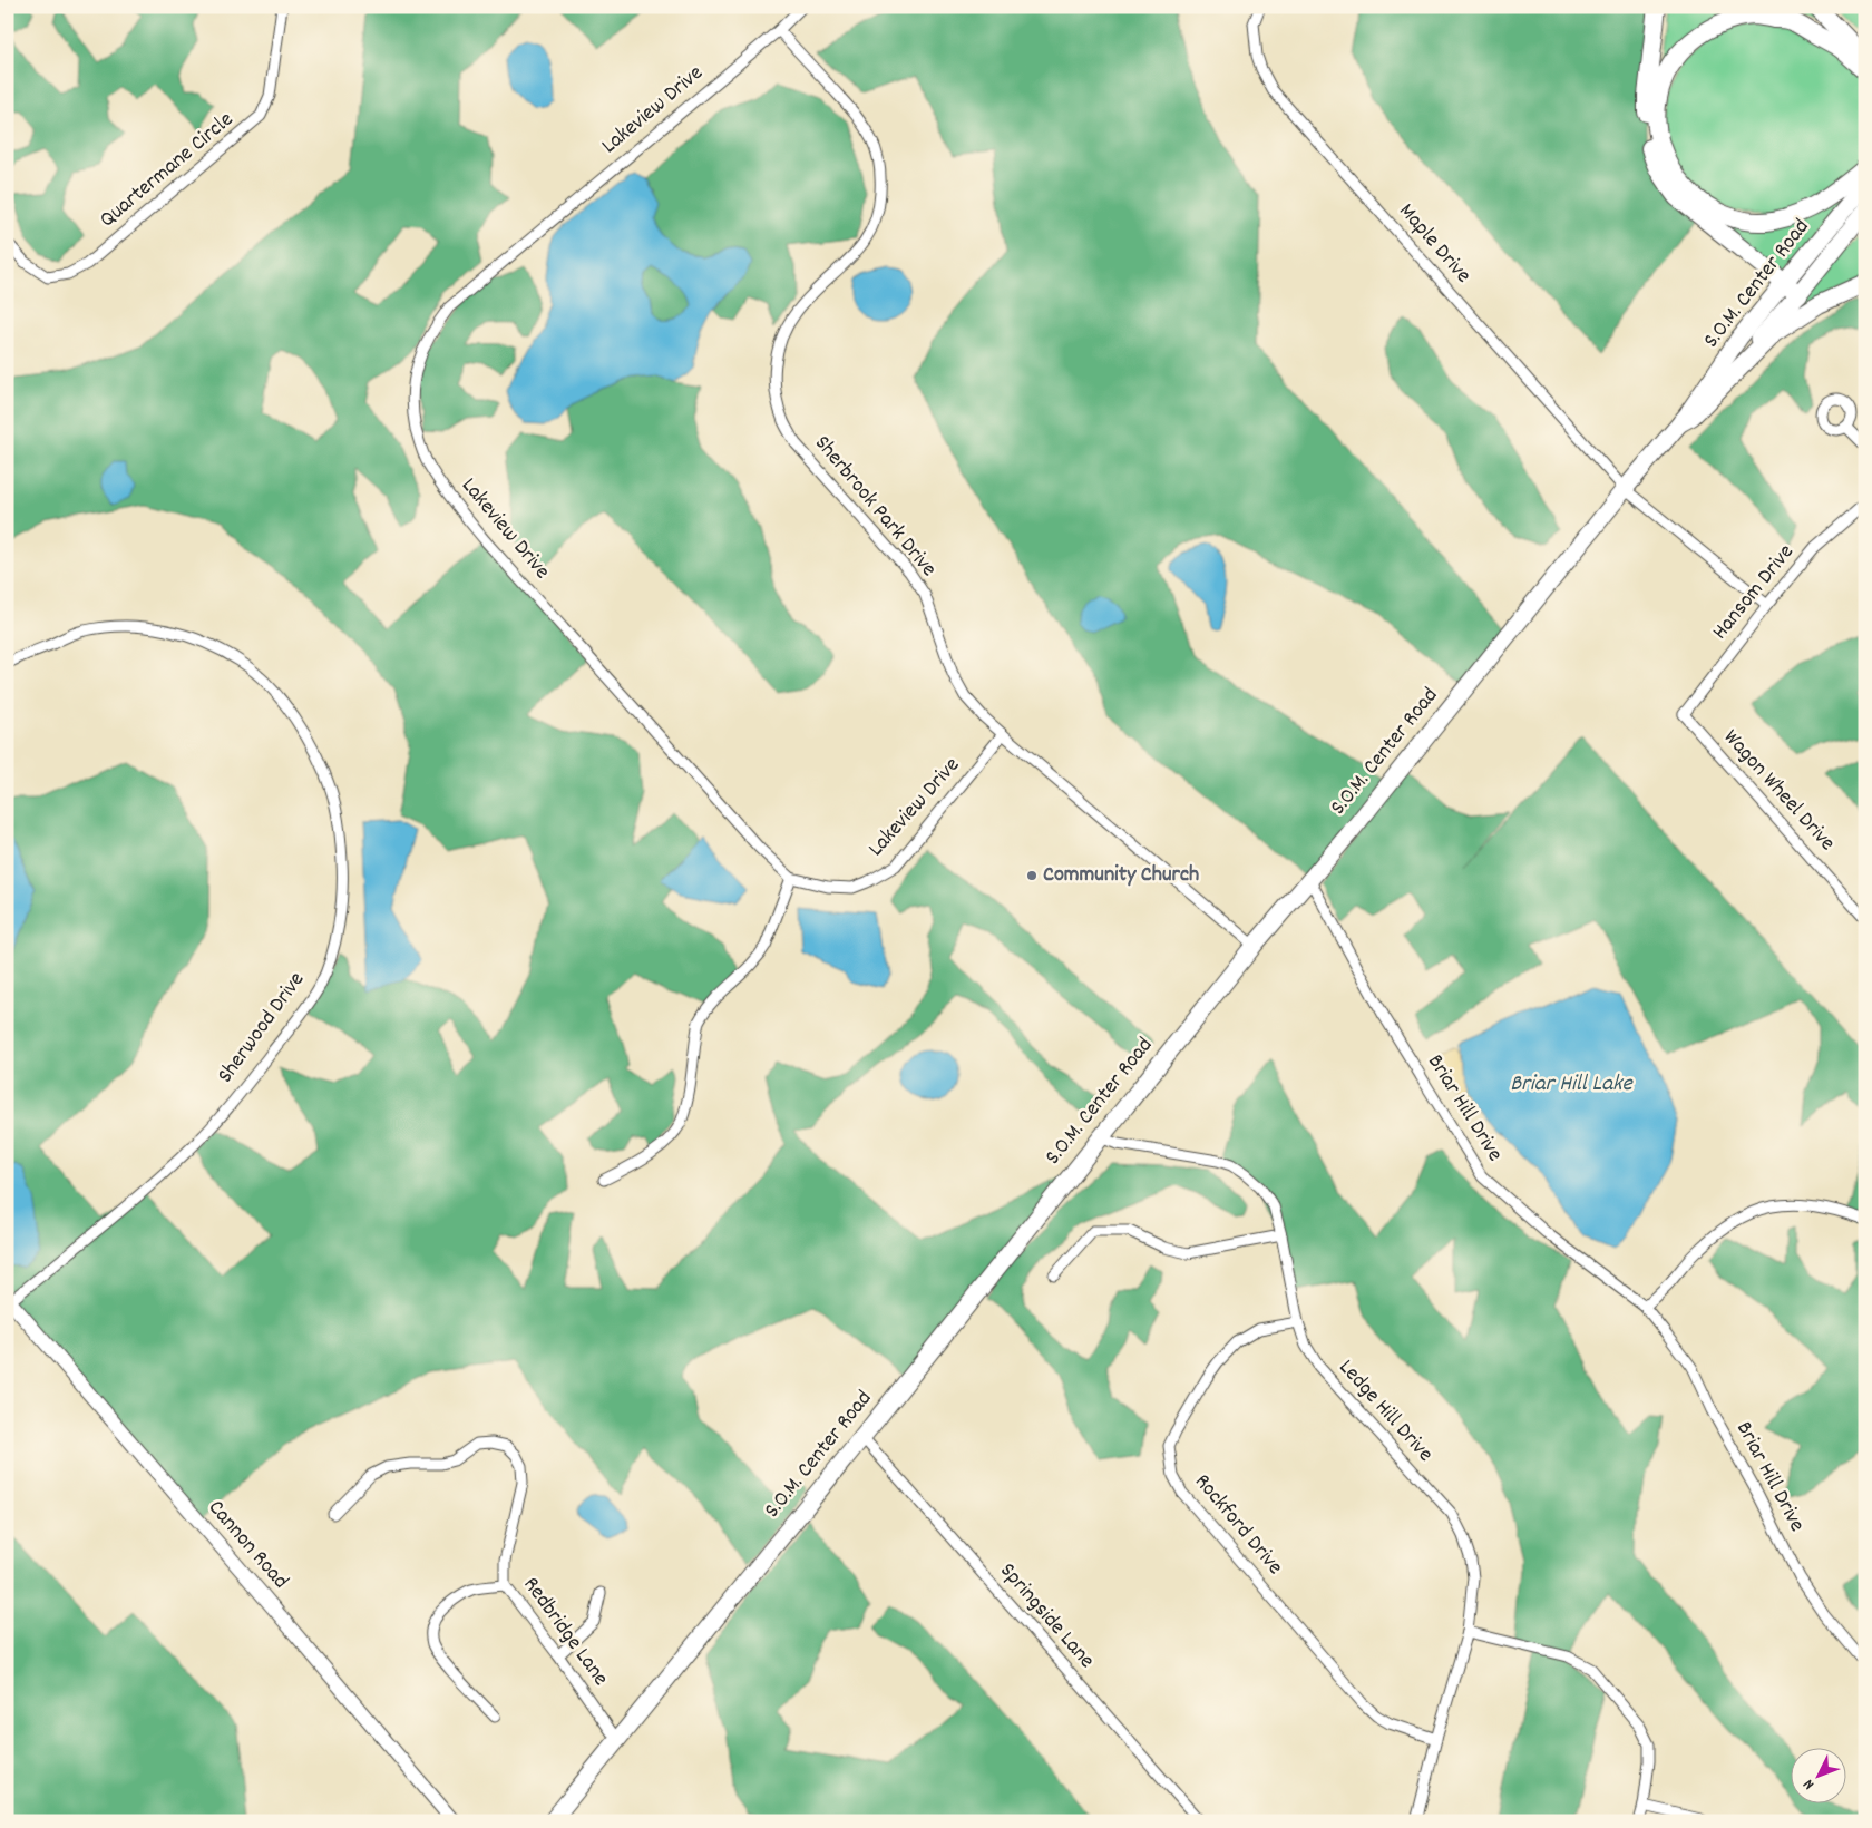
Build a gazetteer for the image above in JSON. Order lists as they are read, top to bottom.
{
  "streets": {
    "main road": ["S.O.M. Center Road", "Cannon Road"],
    "street": [
      "Lakeview Drive",
      "Quartermane Circle",
      "Maple Drive",
      "Sherbrook Park Drive",
      "Hansom Drive",
      "Wagon Wheel Drive",
      "Sherwood Drive",
      "Briar Hill Drive",
      "Ledge Hill Drive",
      "Rockford Drive",
      "Springside Lane",
      "Redbridge Lane"
    ]
  },
  "crossings": [
    ["Lakeview Drive", "Sherbrook Park Drive"],
    ["Maple Drive", "S.O.M. Center Road"],
    ["Maple Drive", "Hansom Drive"],
    ["S.O.M. Center Road", "Sherbrook Park Drive"],
    ["S.O.M. Center Road", "Briar Hill Drive"],
    ["S.O.M. Center Road", "Ledge Hill Drive"],
    ["S.O.M. Center Road", "Springside Lane"],
    ["S.O.M. Center Road", "Redbridge Lane"],
    ["Hansom Drive", "Wagon Wheel Drive"],
    ["Sherwood Drive", "Cannon Road"],
    ["Ledge Hill Drive", "Rockford Drive"]
  ],
  "water": ["Briar Hill Lake"],
  "places": ["Community Church"],
  "north": "bottom left"
}
